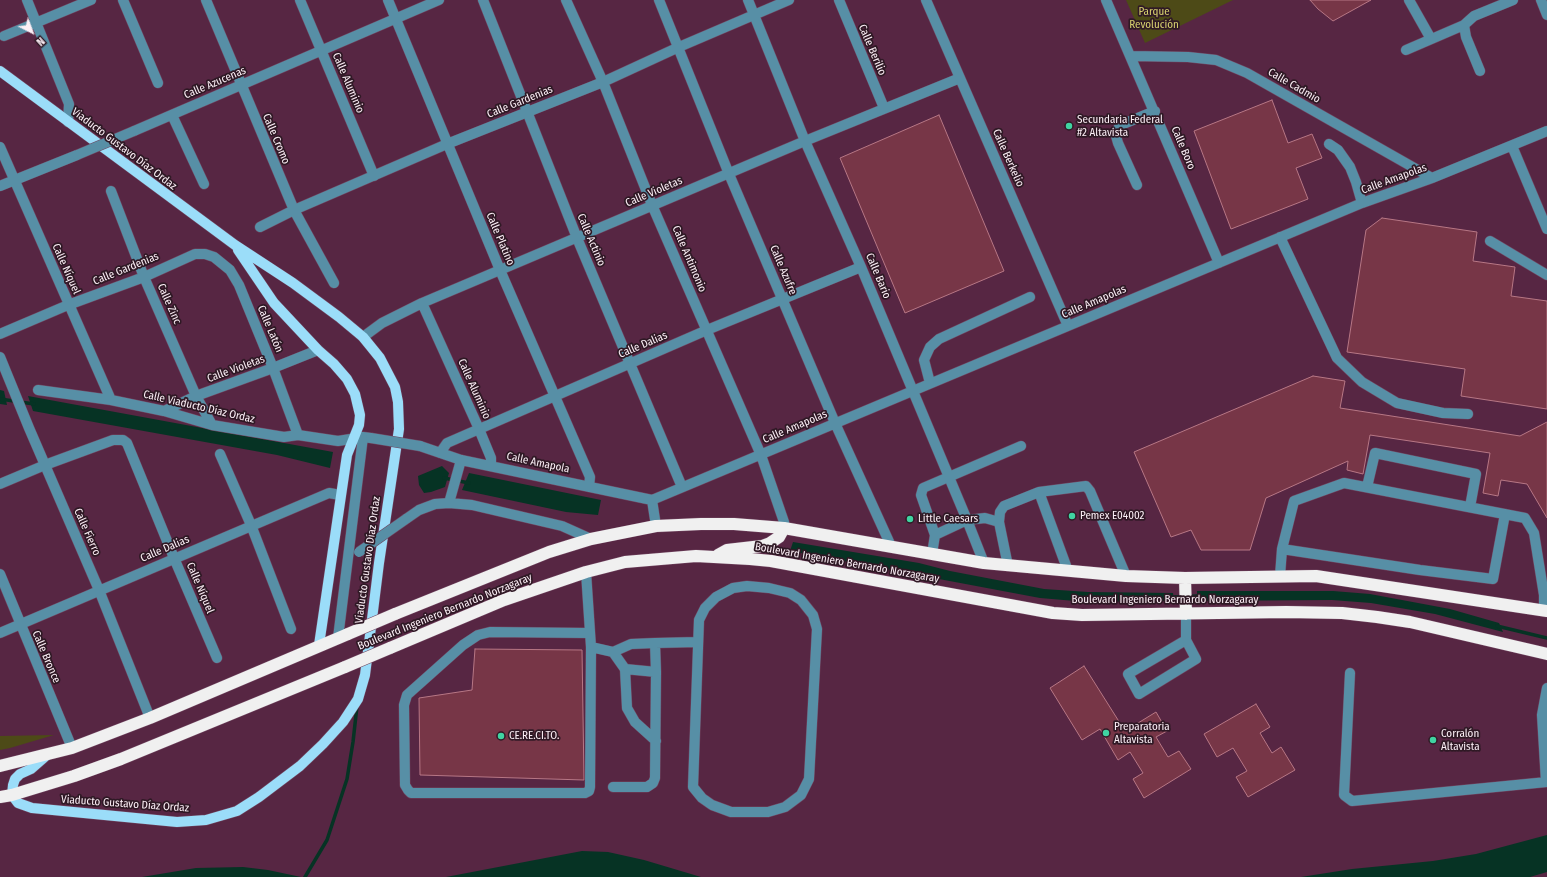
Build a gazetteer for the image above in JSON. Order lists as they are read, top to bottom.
{
  "streets": {
    "highway": ["Boulevard Ingeniero Bernardo Norzagaray"],
    "main road": ["Viaducto Gustavo Díaz Ordaz"],
    "street": [
      "Calle Berilio",
      "Calle Azucenas",
      "Calle Aluminio",
      "Calle Cadmio",
      "Calle Gardenias",
      "Calle Cromo",
      "Calle Boro",
      "Calle Berkelio",
      "Calle Amapolas",
      "Calle Violetas",
      "Calle Platino",
      "Calle Actinio",
      "Calle Antimonio",
      "Calle Níquel",
      "Calle Azufre",
      "Calle Bario",
      "Calle Zinc",
      "Calle Latón",
      "Calle Dalias",
      "Calle Viaducto Díaz Ordaz",
      "Calle Amapola",
      "Calle Fierro",
      "Calle Bronce"
    ]
  },
  "crossings": [
    ["Calle Berilio", "Calle Violetas"],
    ["Calle Azucenas", "Calle Aluminio"],
    ["Calle Azucenas", "Calle Cromo"],
    ["Calle Azucenas", "Calle Platino"],
    ["Calle Azucenas", "Calle Níquel"],
    ["Calle Aluminio", "Calle Gardenias"],
    ["Calle Aluminio", "Calle Violetas"],
    ["Calle Aluminio", "Calle Dalias"],
    ["Calle Aluminio", "Calle Amapola"],
    ["Calle Cadmio", "Calle Boro"],
    ["Calle Cadmio", "Calle Amapolas"],
    ["Calle Gardenias", "Calle Cromo"],
    ["Calle Gardenias", "Calle Platino"],
    ["Calle Gardenias", "Calle Actinio"],
    ["Calle Gardenias", "Calle Antimonio"],
    ["Calle Gardenias", "Calle Níquel"],
    ["Calle Gardenias", "Calle Azufre"],
    ["Calle Gardenias", "Calle Bario"],
    ["Calle Gardenias", "Calle Zinc"],
    ["Calle Gardenias", "Calle Latón"],
    ["Calle Boro", "Calle Amapolas"],
    ["Viaducto Gustavo Díaz Ordaz", "Calle Violetas"],
    ["Viaducto Gustavo Díaz Ordaz", "Calle Dalias"],
    ["Viaducto Gustavo Díaz Ordaz", "Calle Viaducto Díaz Ordaz"],
    ["Viaducto Gustavo Díaz Ordaz", "Boulevard Ingeniero Bernardo Norzagaray"],
    ["Calle Berkelio", "Calle Amapolas"],
    ["Calle Berkelio", "Calle Violetas"],
    ["Calle Amapolas", "Calle Actinio"],
    ["Calle Amapolas", "Calle Antimonio"],
    ["Calle Amapolas", "Calle Azufre"],
    ["Calle Amapolas", "Calle Bario"],
    ["Calle Amapolas", "Calle Amapola"],
    ["Calle Violetas", "Calle Platino"],
    ["Calle Violetas", "Calle Actinio"],
    ["Calle Violetas", "Calle Antimonio"],
    ["Calle Violetas", "Calle Azufre"],
    ["Calle Violetas", "Calle Bario"],
    ["Calle Violetas", "Calle Zinc"],
    ["Calle Violetas", "Calle Latón"],
    ["Calle Violetas", "Calle Viaducto Díaz Ordaz"],
    ["Calle Platino", "Calle Dalias"],
    ["Calle Platino", "Calle Amapola"],
    ["Calle Actinio", "Calle Dalias"],
    ["Calle Antimonio", "Calle Dalias"],
    ["Calle Antimonio", "Boulevard Ingeniero Bernardo Norzagaray"],
    ["Calle Níquel", "Calle Dalias"],
    ["Calle Níquel", "Calle Viaducto Díaz Ordaz"],
    ["Calle Níquel", "Calle Fierro"],
    ["Calle Azufre", "Calle Dalias"],
    ["Calle Azufre", "Boulevard Ingeniero Bernardo Norzagaray"],
    ["Calle Bario", "Calle Dalias"],
    ["Calle Bario", "Boulevard Ingeniero Bernardo Norzagaray"],
    ["Calle Zinc", "Calle Viaducto Díaz Ordaz"],
    ["Calle Latón", "Calle Viaducto Díaz Ordaz"],
    ["Calle Dalias", "Calle Amapola"],
    ["Calle Dalias", "Calle Fierro"],
    ["Calle Dalias", "Calle Bronce"],
    ["Calle Viaducto Díaz Ordaz", "Calle Amapola"],
    ["Calle Fierro", "Boulevard Ingeniero Bernardo Norzagaray"],
    ["Boulevard Ingeniero Bernardo Norzagaray", "Calle Bronce"]
  ],
  "parks": ["Parque Revolución"],
  "places": [
    "Secundaria Federal #2 Altavista",
    "Pemex E04002",
    "Little Caesars",
    "Preparatoria Altavista",
    "CE.RE.CI.TO.",
    "Corralón Altavista"
  ],
  "north": "bottom right"
}
